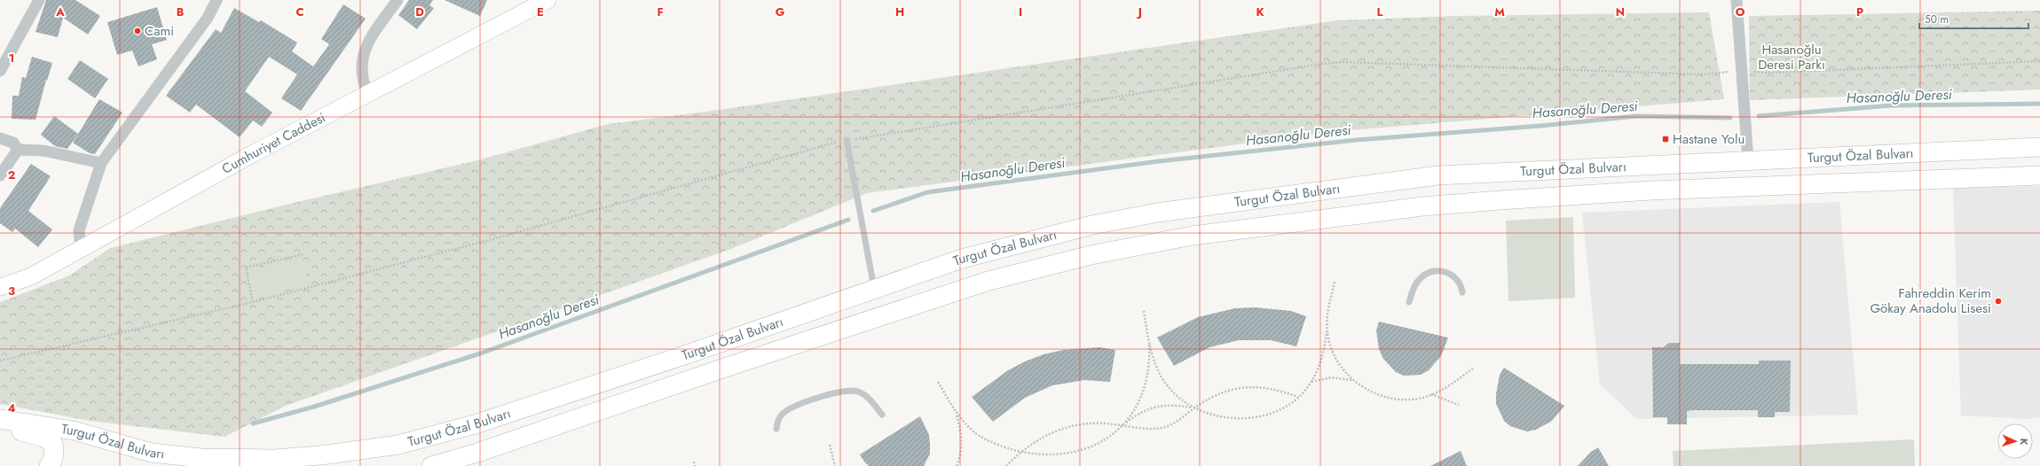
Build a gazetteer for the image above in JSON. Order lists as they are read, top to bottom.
{
  "streets": {
    "main road": ["Cumhuriyet Caddesi", "Turgut Özal Bulvarı"]
  },
  "water": ["Hasanoğlu Deresi"],
  "parks": ["Hasanoğlu Deresi Parkı"],
  "places": {
    "other": ["Cami", "Fahreddin Kerim Gökay Anadolu Lisesi"],
    "transit": ["Hastane Yolu"]
  },
  "scale_bar": "50 m",
  "north": "right",
  "grid": {
    "columns": [
      "A",
      "B",
      "C",
      "D",
      "E",
      "F",
      "G",
      "H",
      "I",
      "J",
      "K",
      "L",
      "M",
      "N",
      "O",
      "P"
    ],
    "rows": [
      "1",
      "2",
      "3",
      "4"
    ]
  }
}
